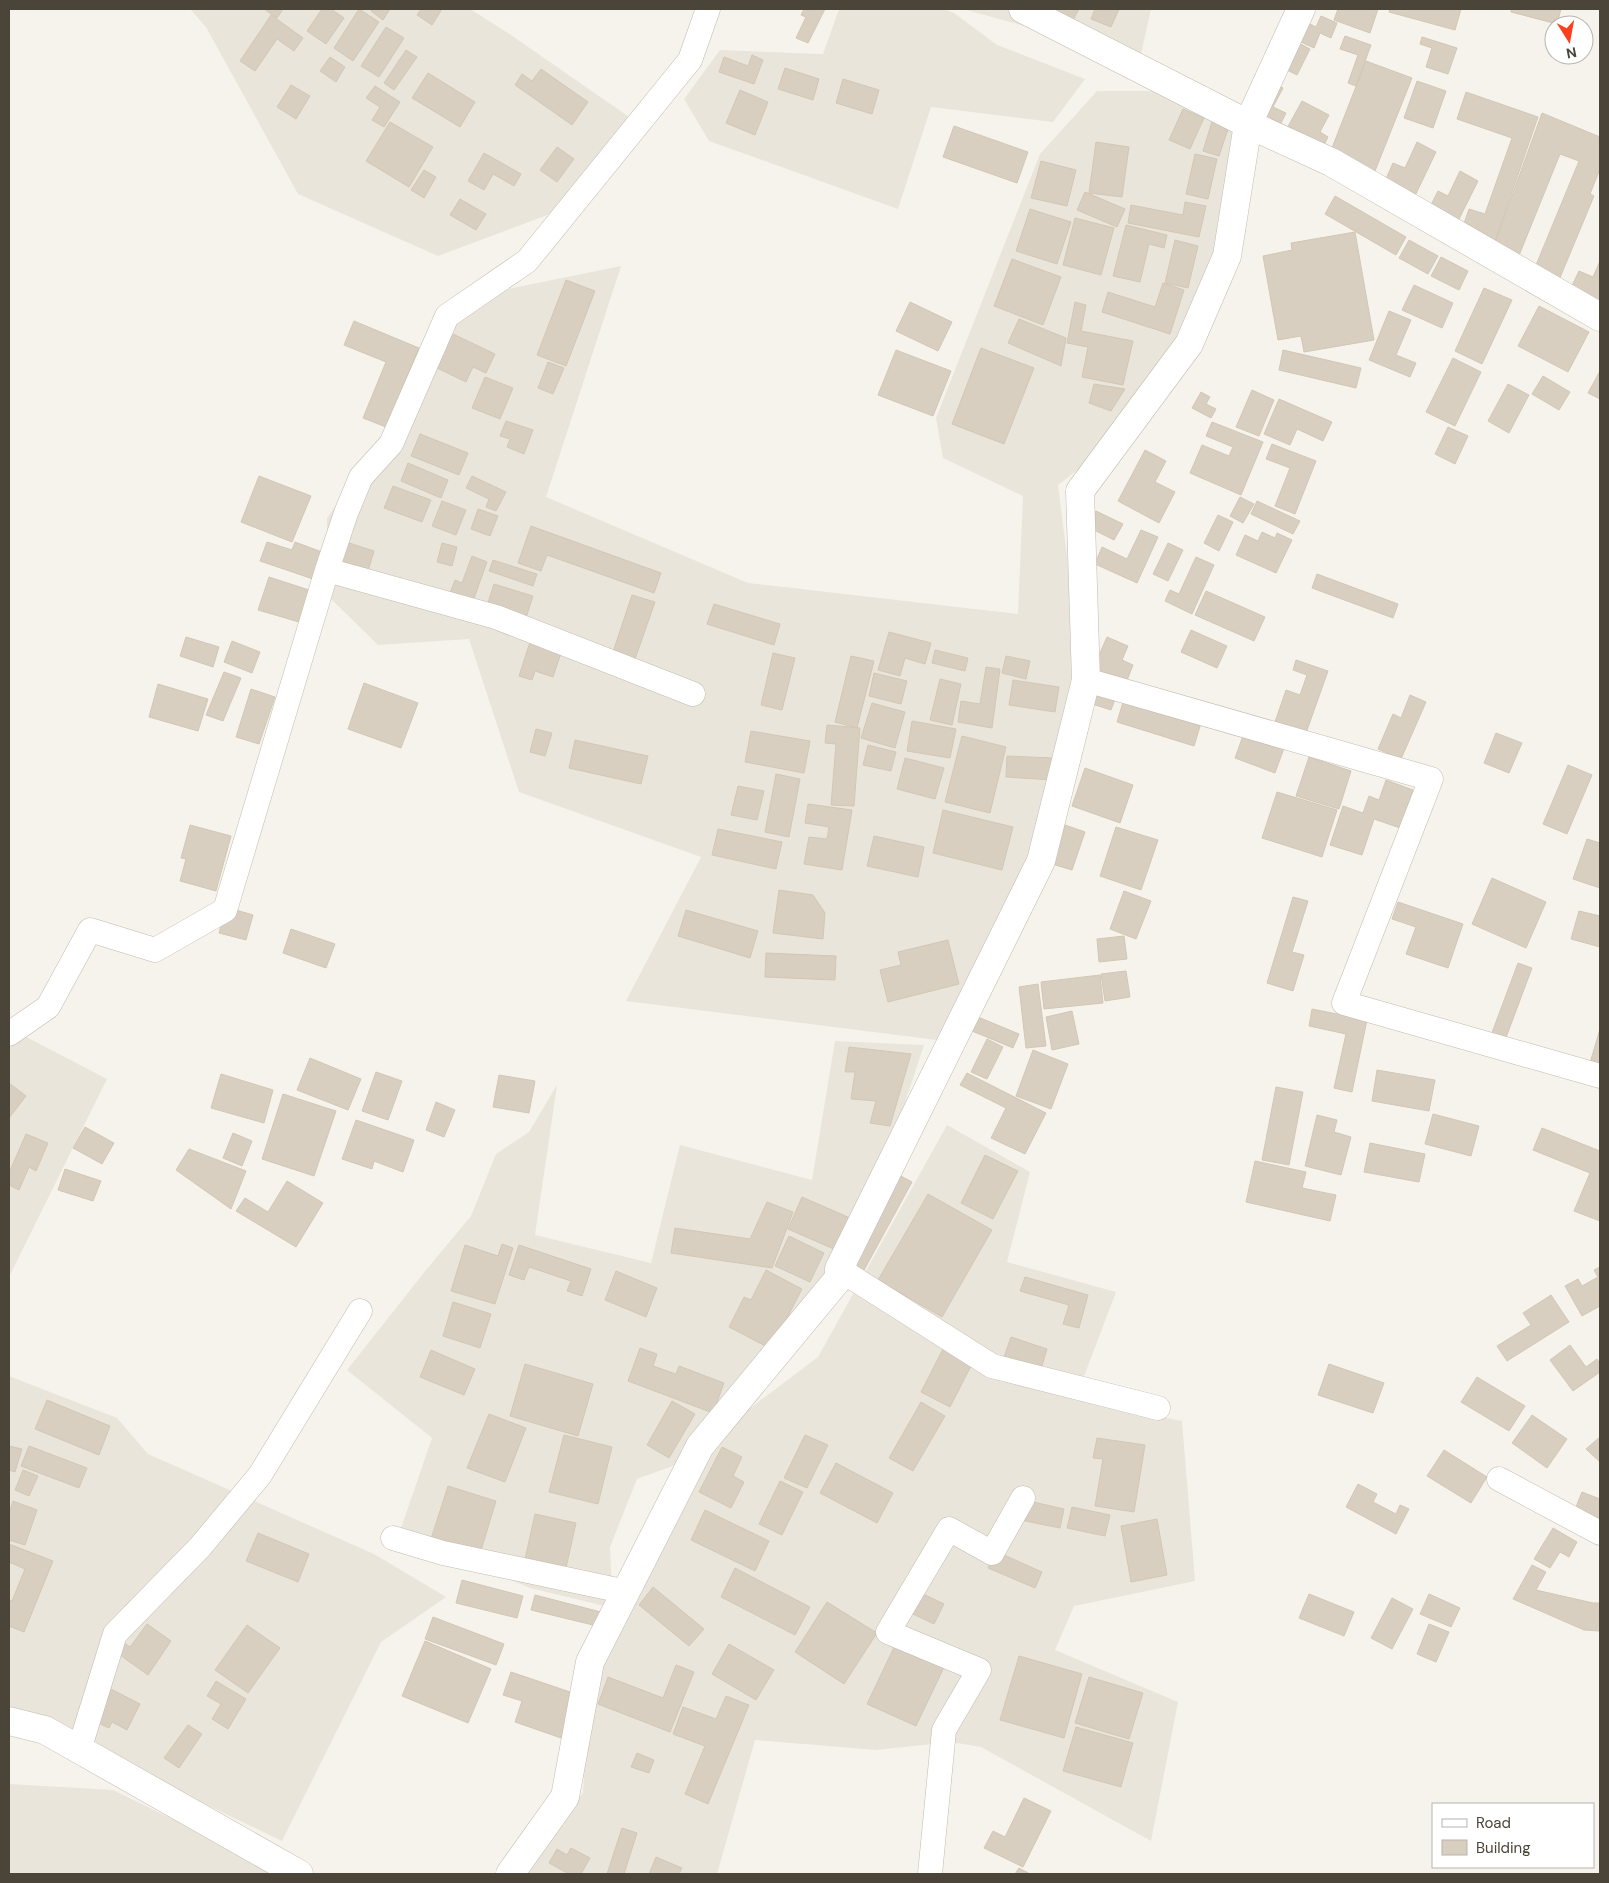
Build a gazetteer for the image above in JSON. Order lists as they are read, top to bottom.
{
  "legend": ["Road", "Building"],
  "north": "bottom"
}
